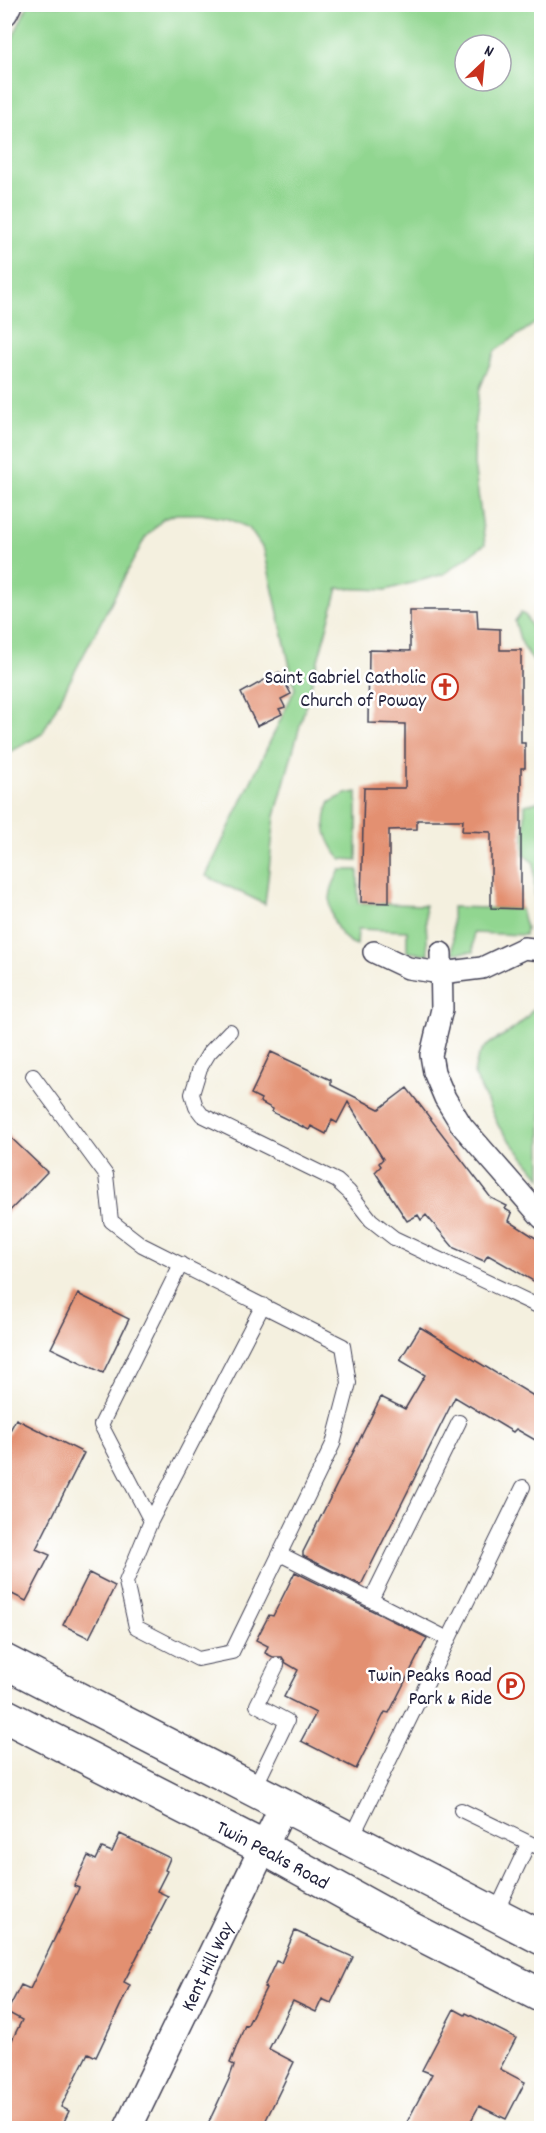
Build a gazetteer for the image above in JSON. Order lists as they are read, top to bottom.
{
  "streets": {
    "main road": ["Twin Peaks Road"],
    "street": ["Kent Hill Way"]
  },
  "crossings": [
    ["Twin Peaks Road", "Kent Hill Way"]
  ],
  "places": {
    "church": ["Saint Gabriel Catholic Church of Poway"],
    "parking": ["Twin Peaks Road Park & Ride"]
  },
  "north": "top right"
}
